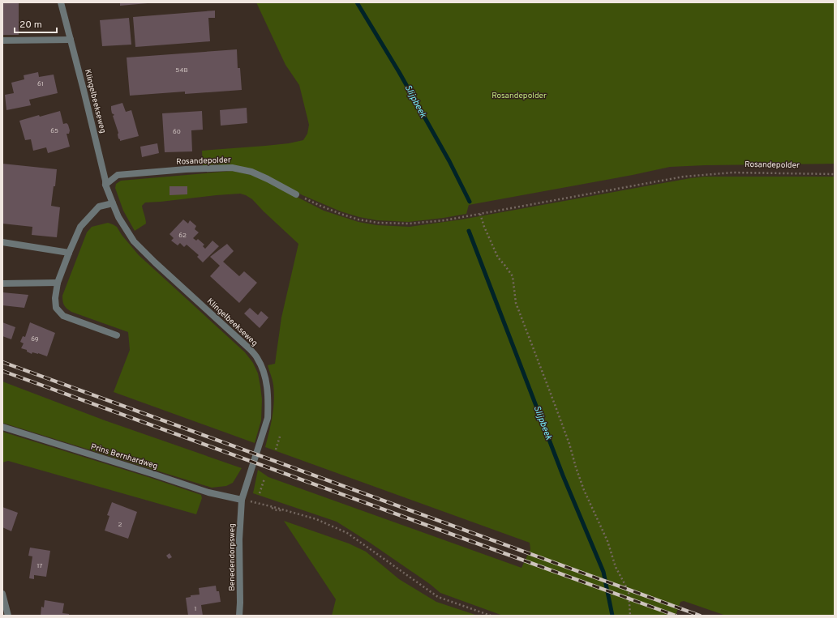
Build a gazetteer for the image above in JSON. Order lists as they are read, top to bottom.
{
  "streets": {
    "street": [
      "Klingelbeekseweg",
      "Rosandepolder",
      "Prins Bernhardweg",
      "Benedendorpsweg"
    ]
  },
  "crossings": [
    ["Klingelbeekseweg", "Rosandepolder"],
    ["Klingelbeekseweg", "Prins Bernhardweg"],
    ["Klingelbeekseweg", "Benedendorpsweg"],
    ["Prins Bernhardweg", "Benedendorpsweg"]
  ],
  "water": ["Slijpbeek"],
  "parks": ["Rosandepolder"],
  "house_numbers": [
    "54B",
    "61",
    "65",
    "60",
    "62",
    "69",
    "2",
    "17",
    "1"
  ],
  "scale_bar": "20 m"
}
